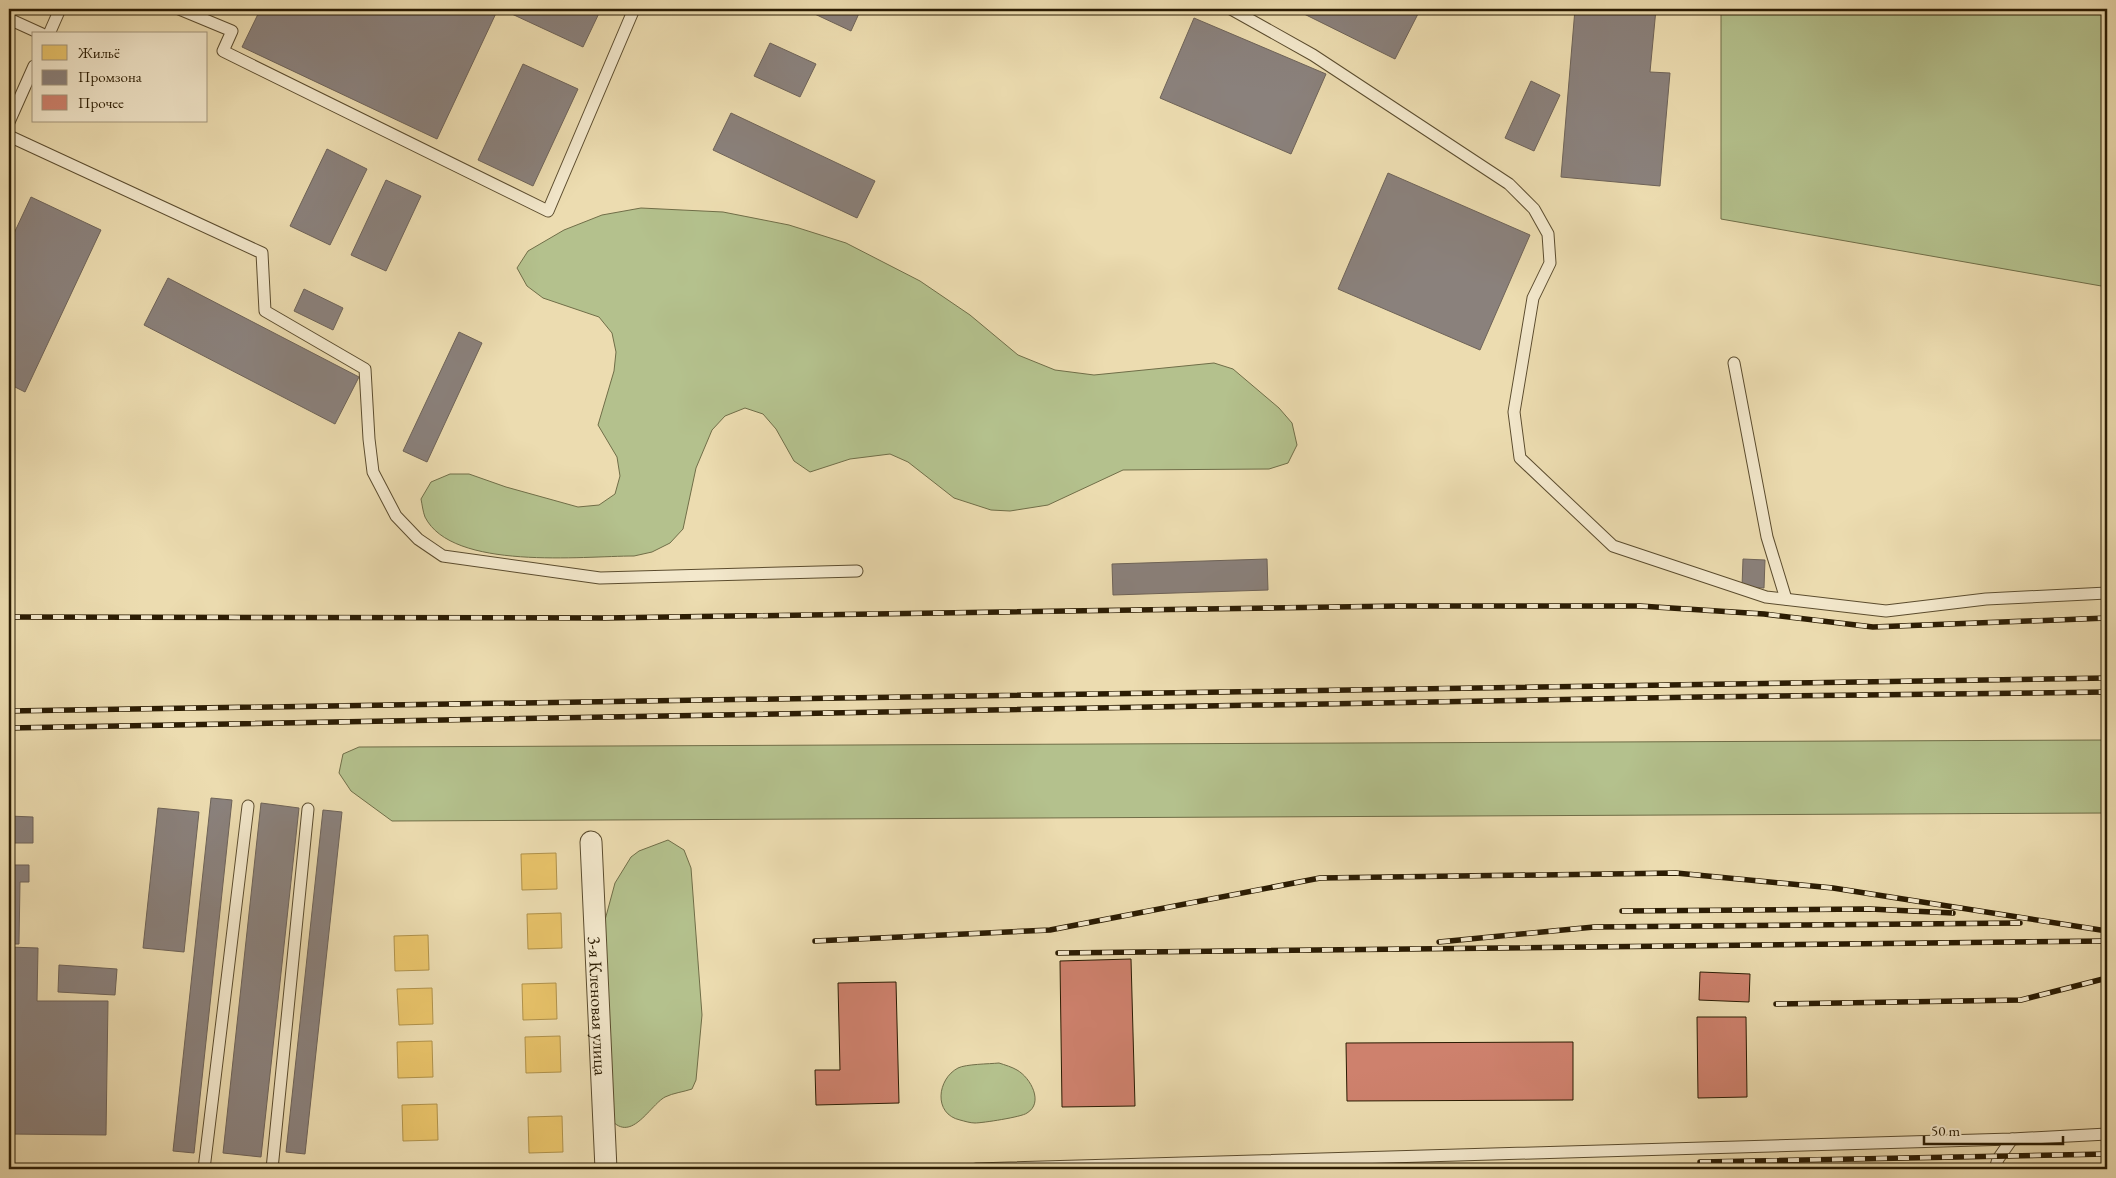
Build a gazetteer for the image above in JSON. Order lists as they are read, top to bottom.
{
  "streets": {
    "street": ["3-я Кленовая улица"]
  },
  "legend": ["Жильё", "Промзона", "Прочее"],
  "scale_bar": "50 m"
}
